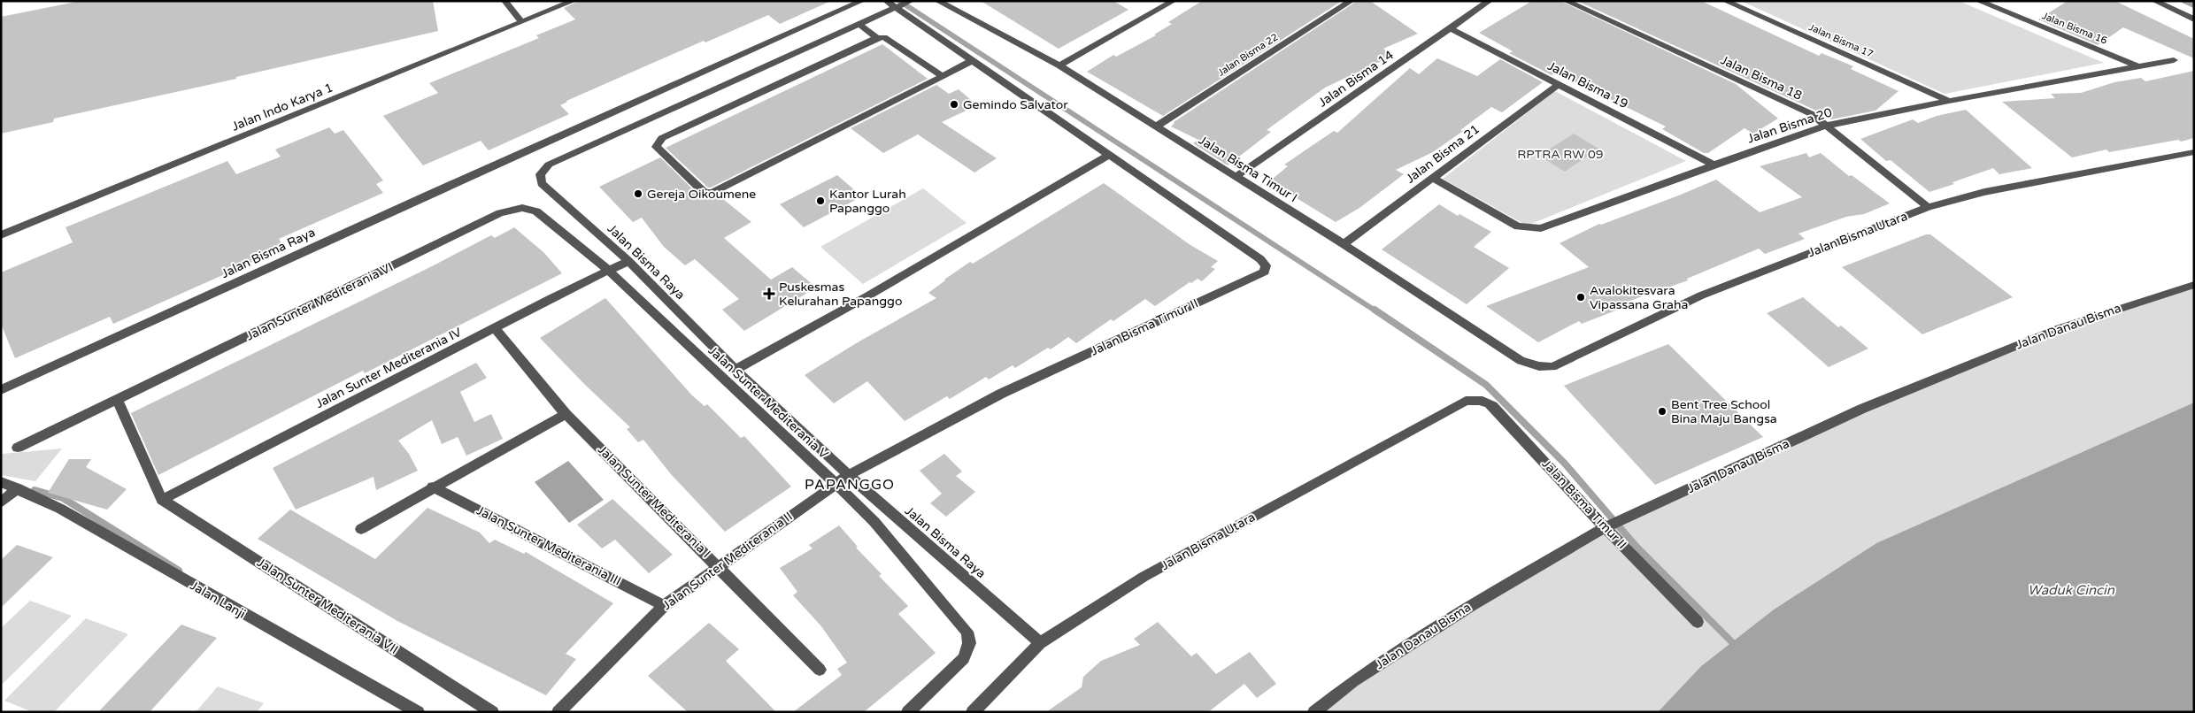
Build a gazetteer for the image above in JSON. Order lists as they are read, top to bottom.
{
  "streets": {
    "street": [
      "Jalan Bisma 16",
      "Jalan Bisma 17",
      "Jalan Bisma 22",
      "Jalan Bisma 18",
      "Jalan Bisma 14",
      "Jalan Bisma 19",
      "Jalan Indo Karya 1",
      "Jalan Bisma 20",
      "Jalan Bisma 21",
      "Jalan Bisma Timur I",
      "Jalan Bisma Utara",
      "Jalan Bisma Raya",
      "Jalan Sunter Mediterania VI",
      "Jalan Danau Bisma",
      "Jalan Bisma Timur II",
      "Jalan Sunter Mediterania IV",
      "Jalan Sunter Mediterania V",
      "Jalan Sunter Mediterania I",
      "Jalan Sunter Mediterania III",
      "Jalan Sunter Mediterania II",
      "Jalan Lanji",
      "Jalan Sunter Mediterania VII"
    ]
  },
  "crossings": [
    ["Jalan Bisma 16", "Jalan Bisma 20"],
    ["Jalan Bisma 17", "Jalan Bisma 20"],
    ["Jalan Bisma 22", "Jalan Bisma Timur I"],
    ["Jalan Bisma 18", "Jalan Bisma 20"],
    ["Jalan Bisma 18", "Jalan Bisma Utara"],
    ["Jalan Bisma 14", "Jalan Bisma 19"],
    ["Jalan Bisma 14", "Jalan Bisma Timur I"],
    ["Jalan Bisma 19", "Jalan Bisma 20"],
    ["Jalan Bisma 19", "Jalan Bisma 21"],
    ["Jalan Bisma 20", "Jalan Bisma 21"],
    ["Jalan Bisma 21", "Jalan Bisma Timur I"],
    ["Jalan Bisma Timur I", "Jalan Bisma Utara"],
    ["Jalan Bisma Utara", "Jalan Bisma Raya"],
    ["Jalan Bisma Utara", "Jalan Bisma Timur II"],
    ["Jalan Bisma Raya", "Jalan Bisma Timur II"],
    ["Jalan Bisma Raya", "Jalan Sunter Mediterania IV"],
    ["Jalan Bisma Raya", "Jalan Sunter Mediterania II"],
    ["Jalan Sunter Mediterania VI", "Jalan Sunter Mediterania V"],
    ["Jalan Danau Bisma", "Jalan Bisma Timur II"],
    ["Jalan Bisma Timur II", "Jalan Sunter Mediterania II"],
    ["Jalan Sunter Mediterania IV", "Jalan Sunter Mediterania V"],
    ["Jalan Sunter Mediterania IV", "Jalan Sunter Mediterania I"],
    ["Jalan Sunter Mediterania IV", "Jalan Sunter Mediterania VII"],
    ["Jalan Sunter Mediterania V", "Jalan Sunter Mediterania II"],
    ["Jalan Sunter Mediterania I", "Jalan Sunter Mediterania II"],
    ["Jalan Sunter Mediterania III", "Jalan Sunter Mediterania II"]
  ],
  "districts": ["PAPANGGO"],
  "water": ["Waduk Cincin"],
  "parks": ["RPTRA RW 09"],
  "places": {
    "other": [
      "Gemindo Salvator",
      "Gereja Oikoumene",
      "Kantor Lurah Papanggo",
      "Avalokitesvara Vipassana Graha",
      "Bent Tree School Bina Maju Bangsa"
    ],
    "health": ["Puskesmas Kelurahan Papanggo"]
  }
}
